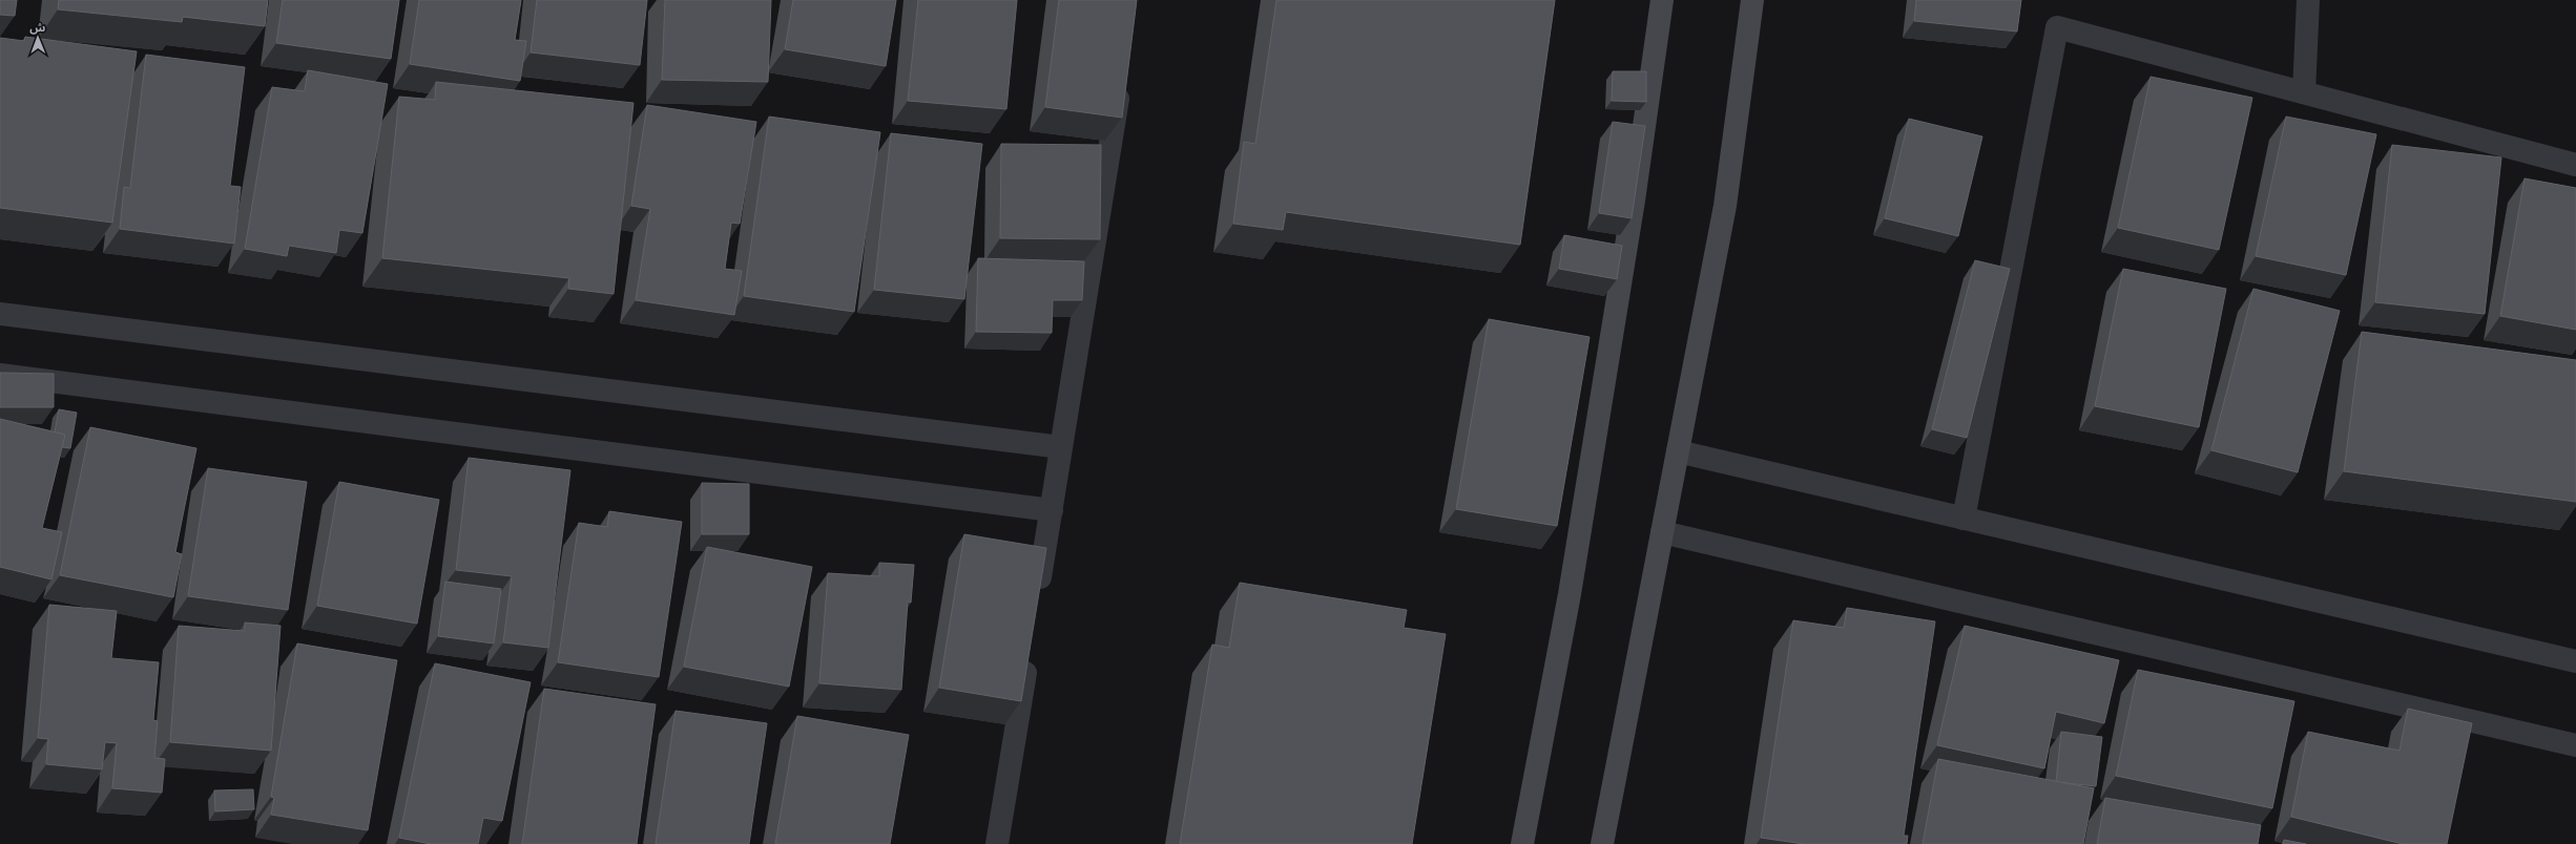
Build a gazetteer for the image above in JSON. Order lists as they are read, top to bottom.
{
  "north": "top"
}
